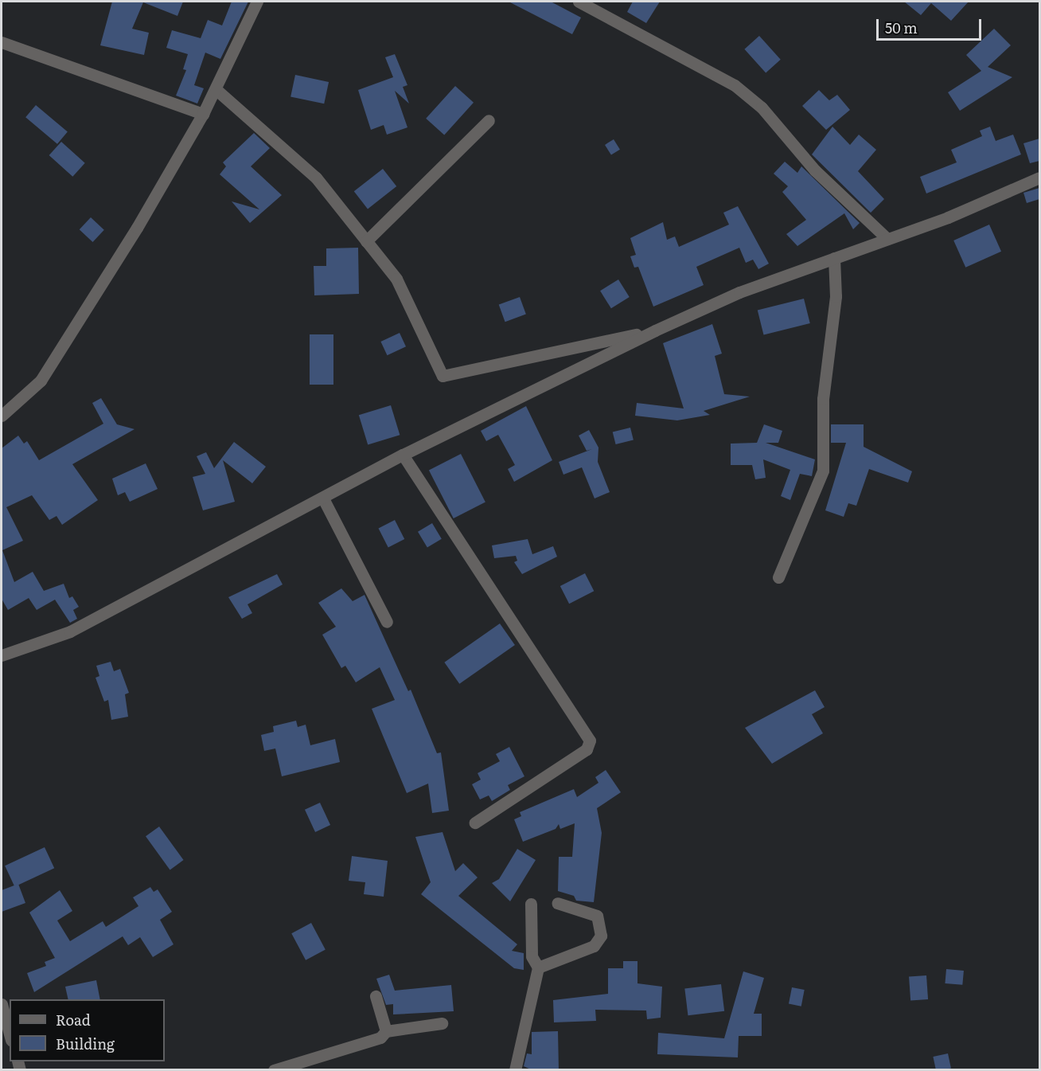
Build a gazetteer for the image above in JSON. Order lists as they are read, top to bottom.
{
  "legend": ["Road", "Building"],
  "scale_bar": "50 m"
}
